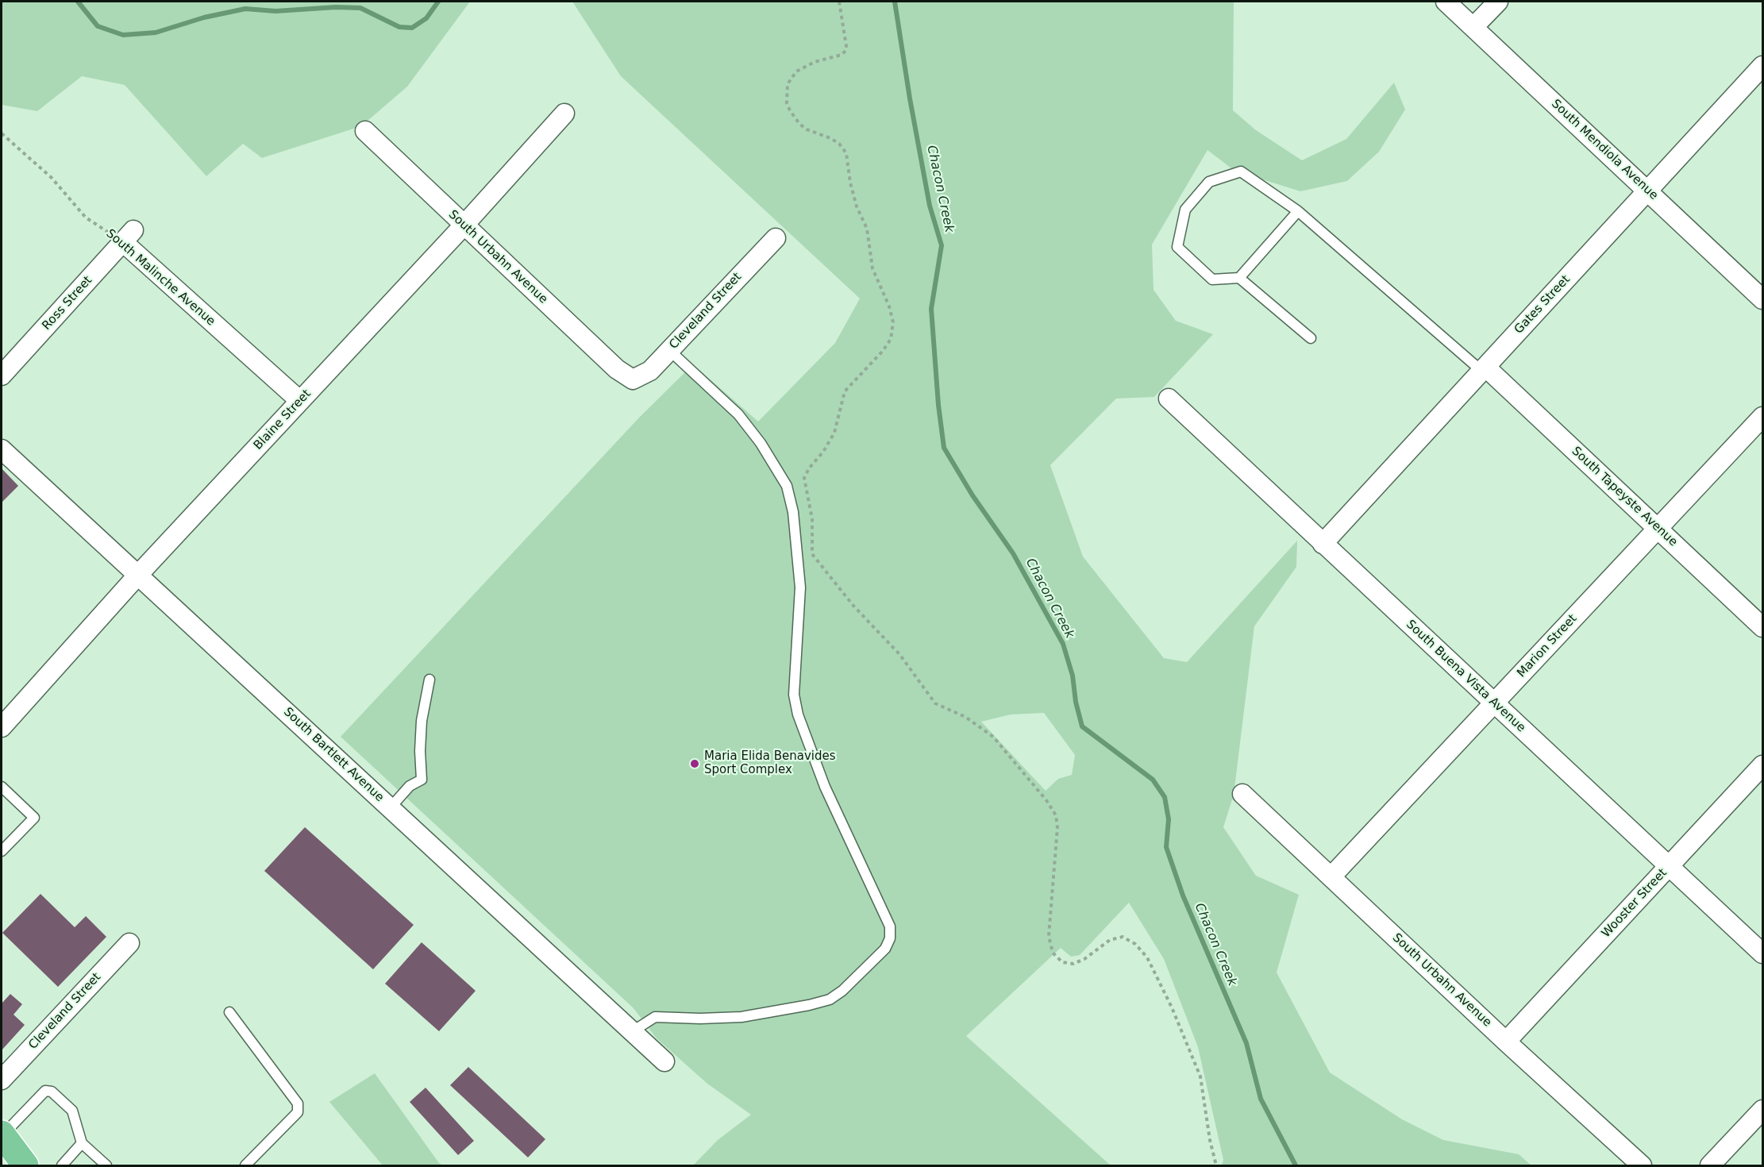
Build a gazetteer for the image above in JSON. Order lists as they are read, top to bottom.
{
  "streets": {
    "street": [
      "South Mendiola Avenue",
      "South Urbahn Avenue",
      "South Malinche Avenue",
      "Ross Street",
      "Gates Street",
      "Cleveland Street",
      "Blaine Street",
      "South Tapeyste Avenue",
      "Marion Street",
      "South Buena Vista Avenue",
      "South Bartlett Avenue",
      "Wooster Street"
    ]
  },
  "crossings": [
    ["South Mendiola Avenue", "Gates Street"],
    ["South Urbahn Avenue", "Cleveland Street"],
    ["South Urbahn Avenue", "Blaine Street"],
    ["South Urbahn Avenue", "Marion Street"],
    ["South Urbahn Avenue", "Wooster Street"],
    ["South Malinche Avenue", "Ross Street"],
    ["South Malinche Avenue", "Blaine Street"],
    ["Gates Street", "South Tapeyste Avenue"],
    ["Gates Street", "South Buena Vista Avenue"],
    ["Blaine Street", "South Bartlett Avenue"],
    ["South Tapeyste Avenue", "Marion Street"],
    ["Marion Street", "South Buena Vista Avenue"],
    ["South Buena Vista Avenue", "Wooster Street"]
  ],
  "water": ["Chacon Creek"],
  "places": ["Maria Elida Benavides Sport Complex"]
}
